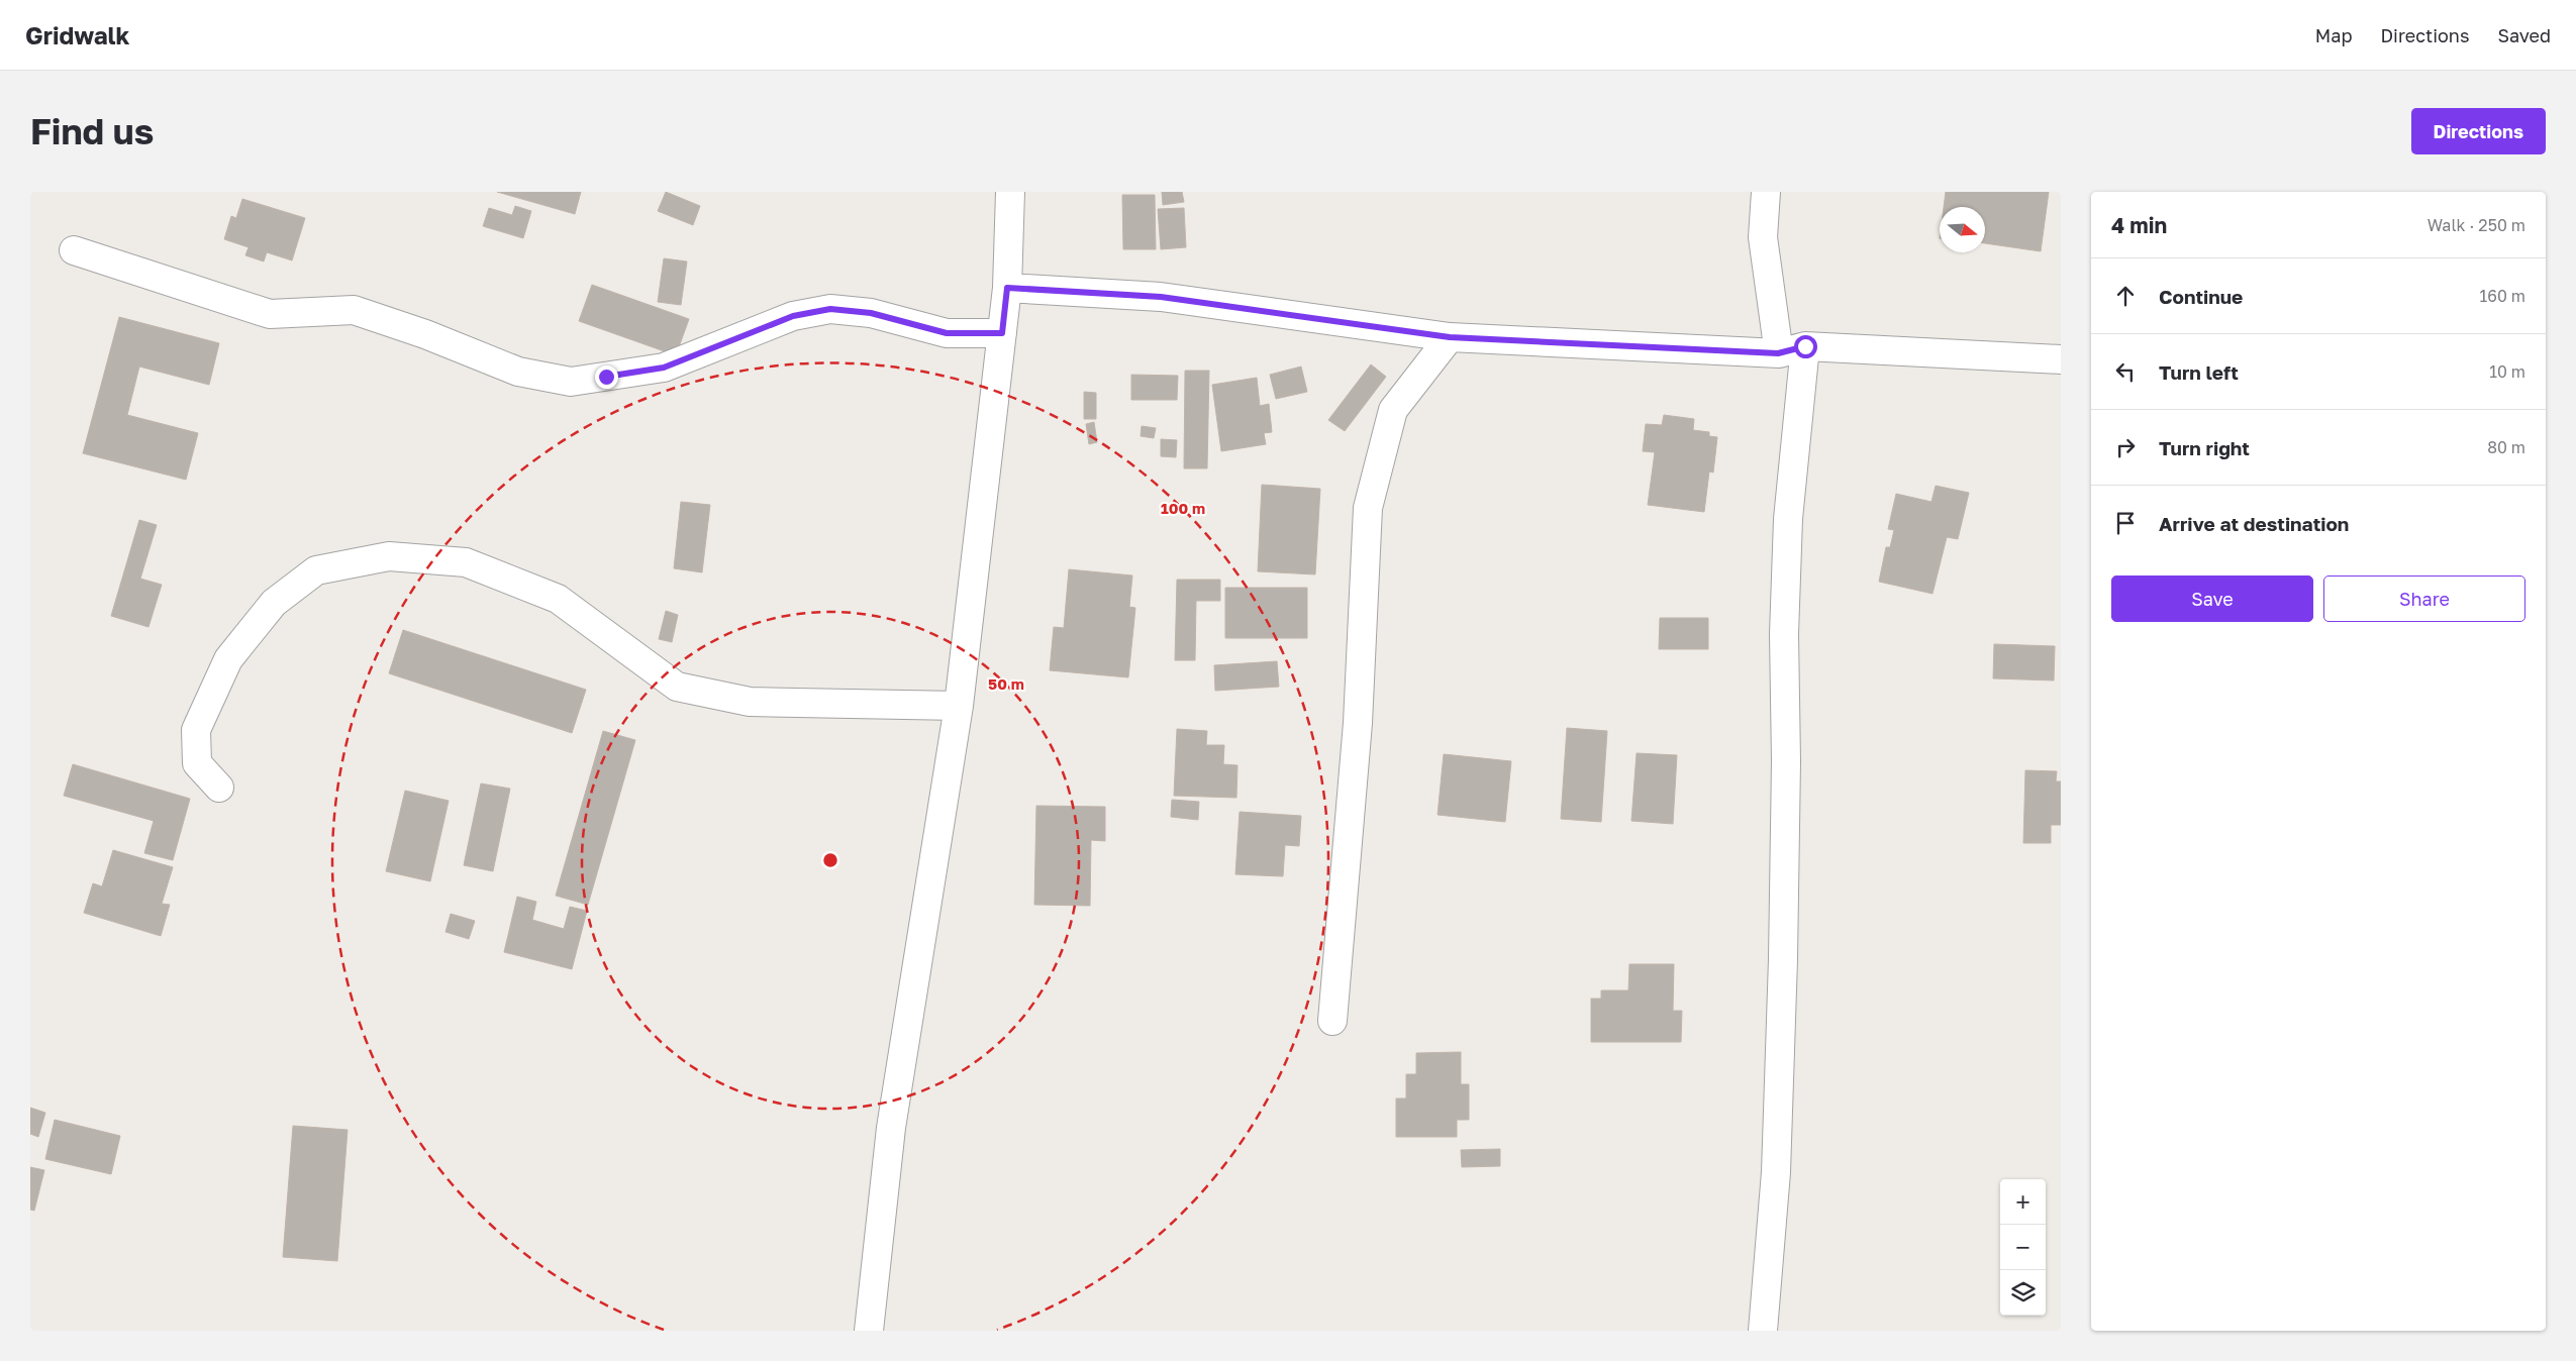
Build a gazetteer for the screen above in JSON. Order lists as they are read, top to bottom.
{
  "north": "right",
  "page": {
    "header": "Gridwalk",
    "nav": ["Map", "Directions", "Saved"],
    "buttons": [
      "Directions",
      ["Save", "Share"]
    ],
    "title": "Find us",
    "heading": ["4 min", "Walk · 250 m"],
    "list": [
      ["Continue", "160 m"],
      ["Turn left", "10 m"],
      ["Turn right", "80 m"],
      "Arrive at destination"
    ],
    "map_buttons": ["+", "−"]
  },
  "rings": ["100 m", "50 m"]
}
